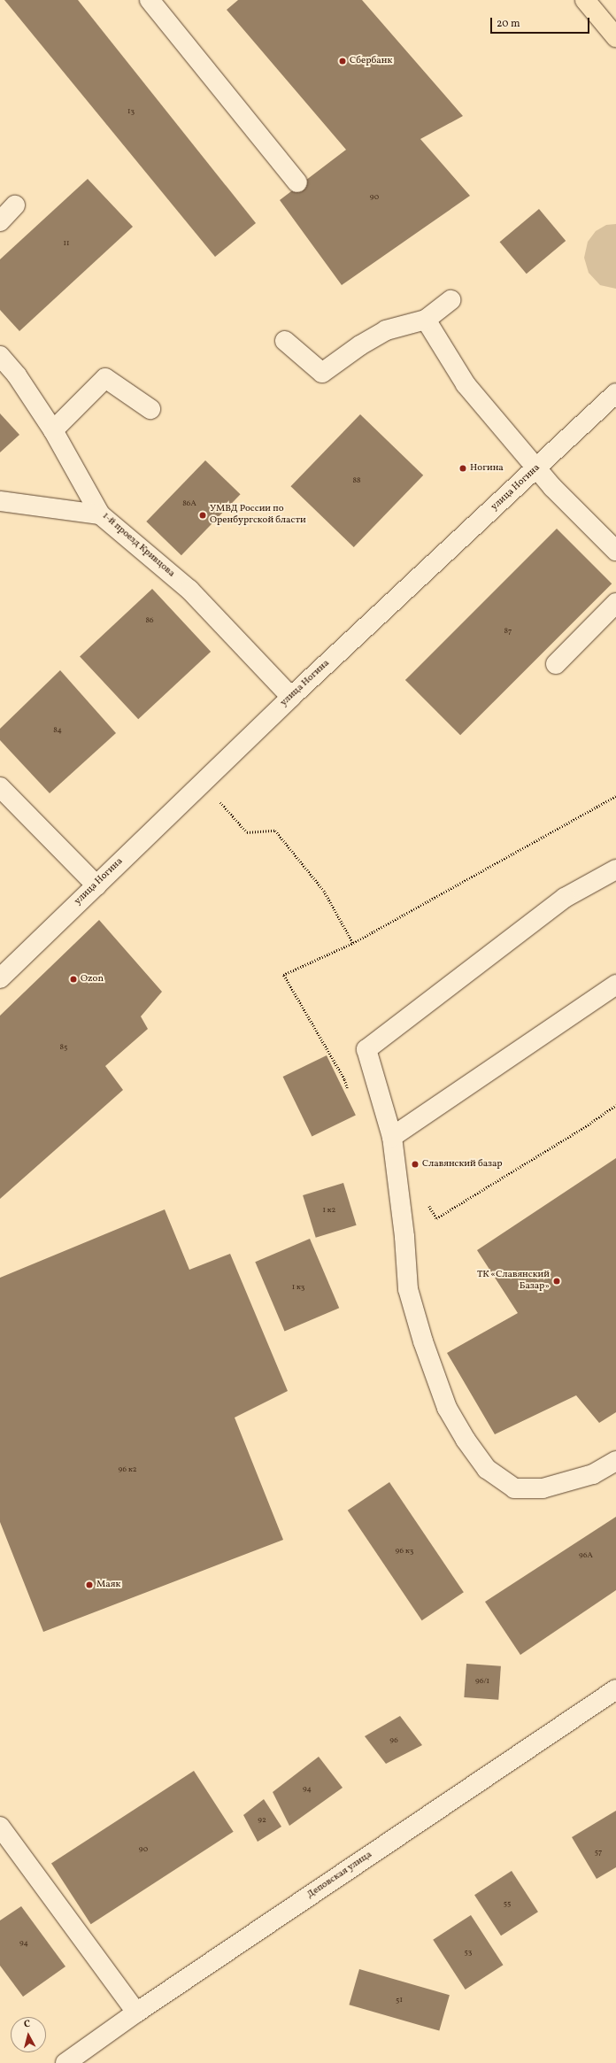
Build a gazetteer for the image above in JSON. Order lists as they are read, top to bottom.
{
  "streets": {
    "street": ["улица Ногина", "1-й проезд Кривцова", "Деповская улица"]
  },
  "crossings": [
    ["улица Ногина", "1-й проезд Кривцова"]
  ],
  "places": [
    "Сбербанк",
    "Ногина",
    "УМВД России по Оренбургской бласти",
    "Ozon",
    "Славянский базар",
    "ТК «Славянский Базар»",
    "Маяк"
  ],
  "house_numbers": [
    "13",
    "90",
    "11",
    "88",
    "86А",
    "86",
    "87",
    "84",
    "85",
    "1 к2",
    "1 к3",
    "96 к2",
    "96 к3",
    "96А",
    "96/1",
    "96",
    "94",
    "92",
    "90",
    "57",
    "55",
    "94",
    "53",
    "51"
  ],
  "scale_bar": "20 m",
  "north": "top"
}
